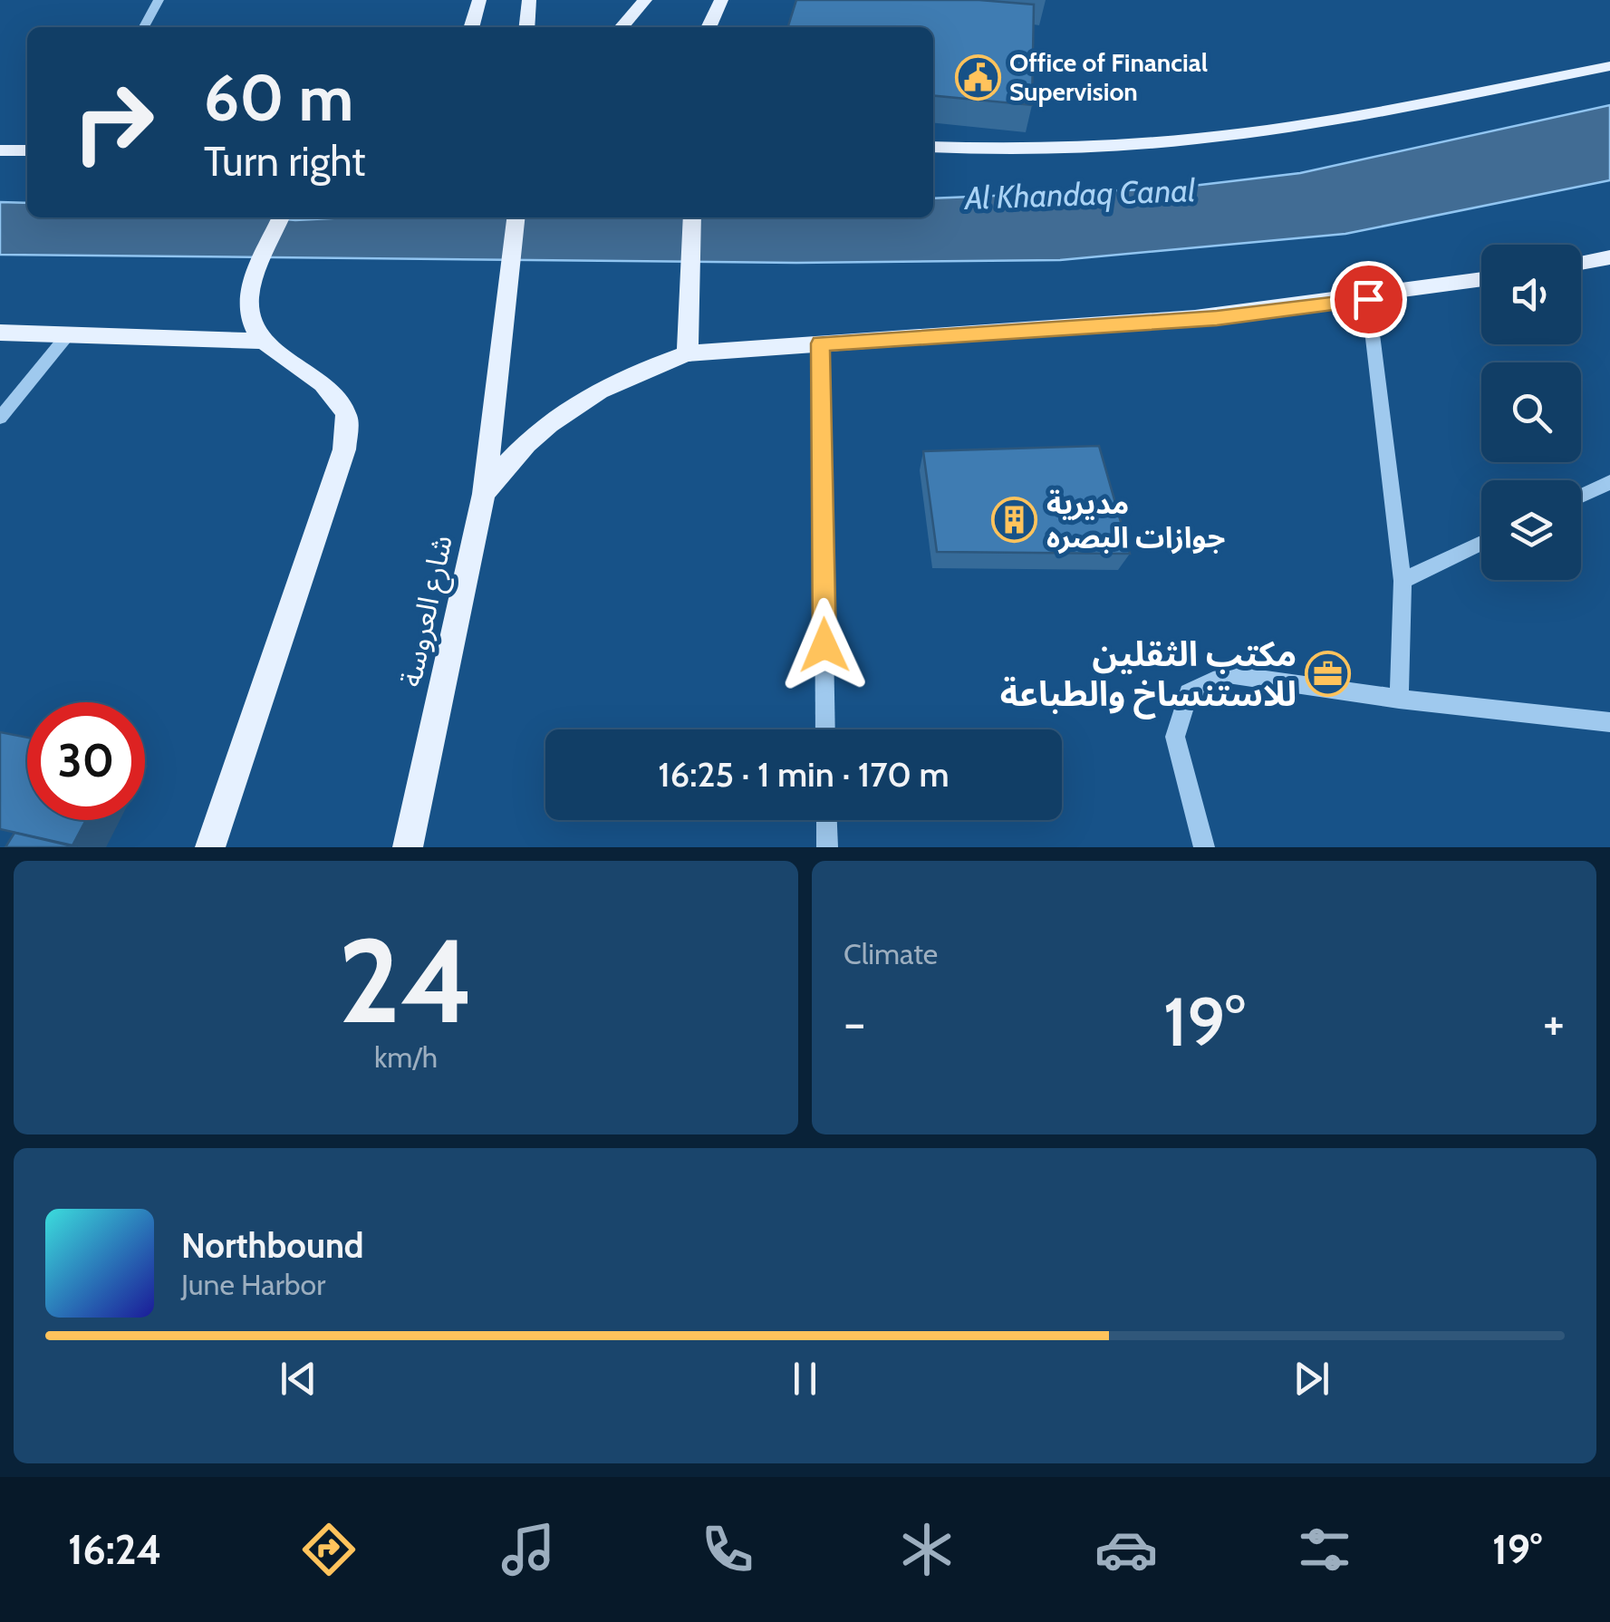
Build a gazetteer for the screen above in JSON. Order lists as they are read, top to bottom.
{
  "streets": {
    "main road": ["شارع العروسة"]
  },
  "water": ["Al Khandaq Canal"],
  "places": {
    "public building": ["Office of Financial Supervision"],
    "building": ["مديرية جوازات البصره"],
    "office": ["مكتب الثقلين للاستنساخ والطباعة"]
  },
  "page": {
    "turn": ["60 m", "Turn right"],
    "limit": "30",
    "trip": "16:25 · 1 min · 170 m",
    "tile": [
      ["24", "km/h"],
      "Climate"
    ],
    "heat": ["−", "19°", "+"],
    "song": ["Northbound", "June Harbor"],
    "tabs": ["16:24", "19°"]
  }
}
